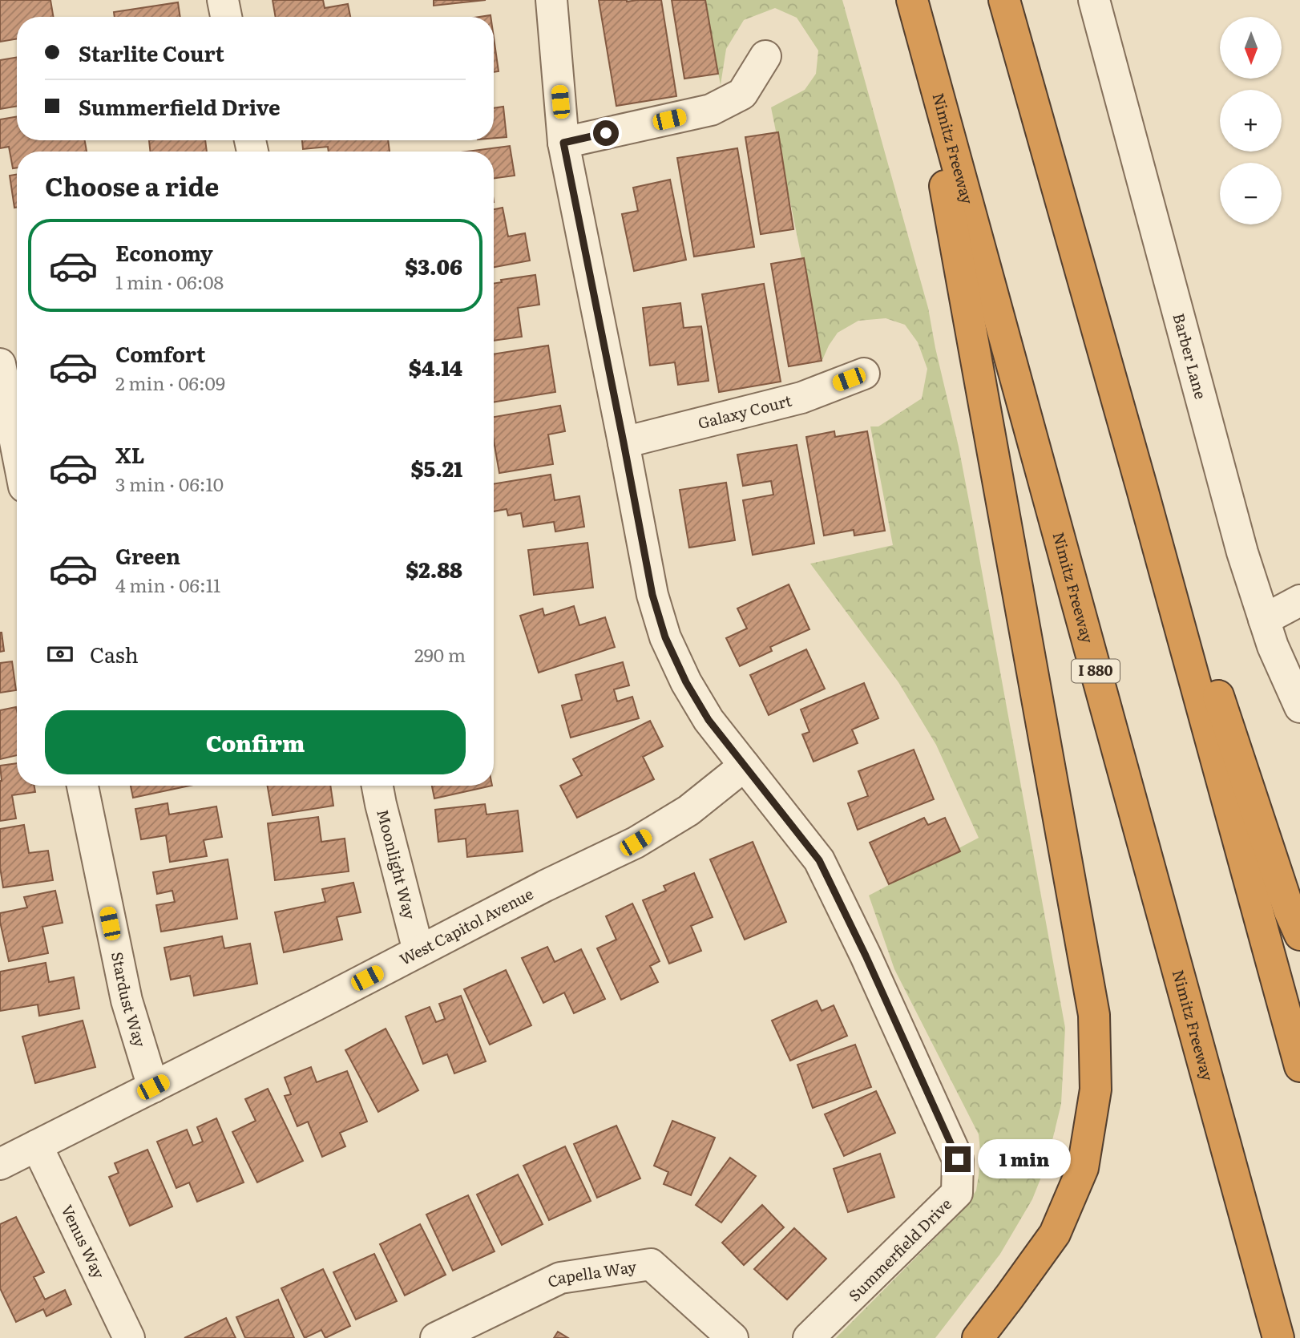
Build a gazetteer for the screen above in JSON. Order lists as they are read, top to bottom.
{
  "streets": {
    "highway": ["Nimitz Freeway", "I 880"],
    "street": [
      "Barber Lane",
      "Galaxy Court",
      "Moonlight Way",
      "West Capitol Avenue",
      "Stardust Way",
      "Venus Way",
      "Summerfield Drive",
      "Capella Way"
    ]
  },
  "crossings": [
    ["Galaxy Court", "Summerfield Drive"],
    ["Moonlight Way", "West Capitol Avenue"],
    ["West Capitol Avenue", "Stardust Way"],
    ["West Capitol Avenue", "Venus Way"],
    ["West Capitol Avenue", "Summerfield Drive"]
  ],
  "north": "bottom",
  "page": {
    "map_buttons": ["+", "−"],
    "banner": ["Starlite Court", "Summerfield Drive"],
    "heading": "Choose a ride",
    "list": [
      {
        "name": "Economy",
        "note": "1 min · 06:08",
        "value": "$3.06"
      },
      {
        "name": "Comfort",
        "note": "2 min · 06:09",
        "value": "$4.14"
      },
      {
        "name": "XL",
        "note": "3 min · 06:10",
        "value": "$5.21"
      },
      {
        "name": "Green",
        "note": "4 min · 06:11",
        "value": "$2.88"
      }
    ],
    "pay": ["Cash", "290 m"],
    "buttons": "Confirm",
    "bubble": "1 min"
  }
}
